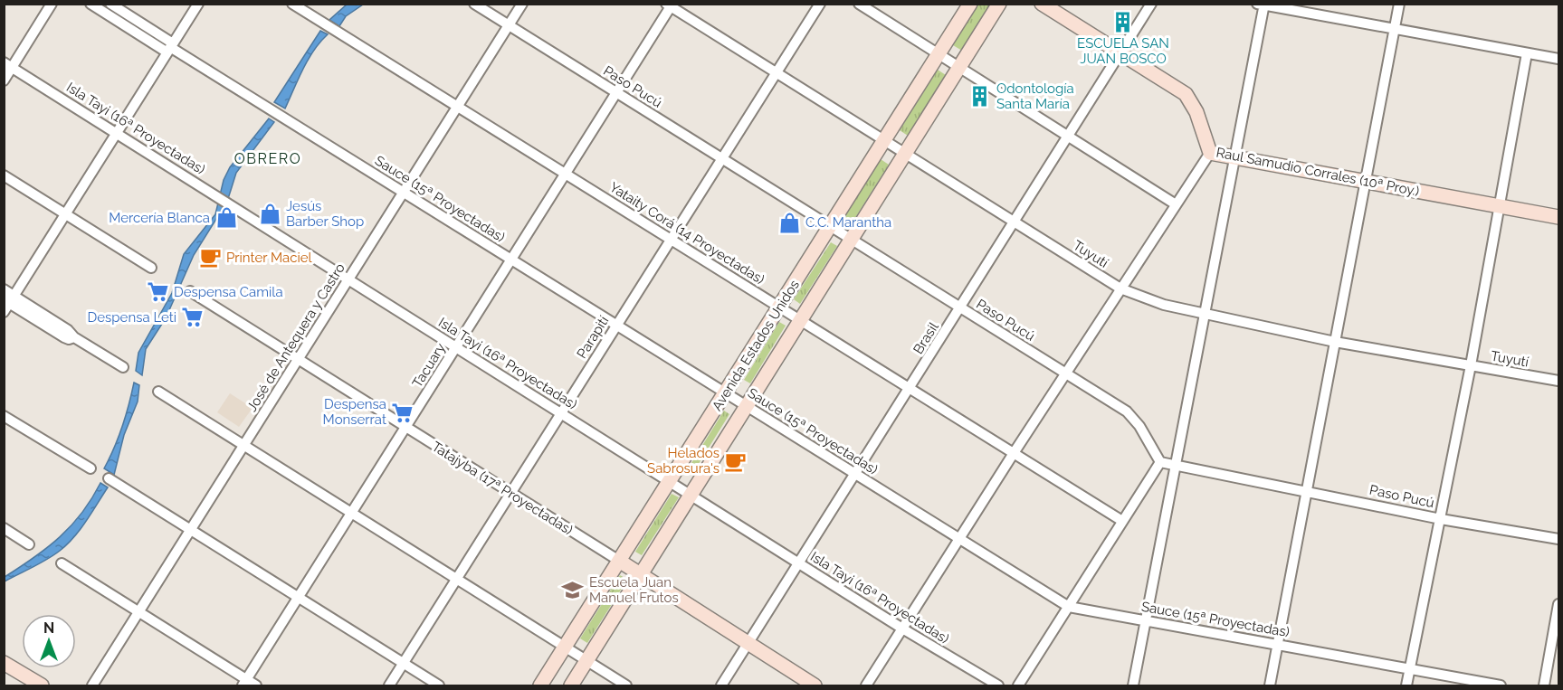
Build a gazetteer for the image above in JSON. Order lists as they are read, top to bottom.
{
  "streets": {
    "main road": ["Raul Samudio Corrales (10ª Proy.)", "Avenida Estados Unidos", "Tatajyba (17ª Proyectadas)"],
    "street": [
      "Paso Pucú",
      "Isla Tayi (16ª Proyectadas)",
      "Sauce (15ª Proyectadas)",
      "Yataity Corá (14 Proyectadas)",
      "Tuyutí",
      "José de Antequera y Castro",
      "Parapití",
      "Brasil",
      "Tacuary"
    ]
  },
  "crossings": [
    ["Paso Pucú", "José de Antequera y Castro"],
    ["Paso Pucú", "Parapití"],
    ["Paso Pucú", "Brasil"],
    ["Paso Pucú", "Avenida Estados Unidos"],
    ["Paso Pucú", "Tacuary"],
    ["Isla Tayi (16ª Proyectadas)", "José de Antequera y Castro"],
    ["Isla Tayi (16ª Proyectadas)", "Parapití"],
    ["Isla Tayi (16ª Proyectadas)", "Brasil"],
    ["Isla Tayi (16ª Proyectadas)", "Avenida Estados Unidos"],
    ["Isla Tayi (16ª Proyectadas)", "Tacuary"],
    ["Raul Samudio Corrales (10ª Proy.)", "Brasil"],
    ["Sauce (15ª Proyectadas)", "José de Antequera y Castro"],
    ["Sauce (15ª Proyectadas)", "Parapití"],
    ["Sauce (15ª Proyectadas)", "Brasil"],
    ["Sauce (15ª Proyectadas)", "Avenida Estados Unidos"],
    ["Sauce (15ª Proyectadas)", "Tacuary"],
    ["Yataity Corá (14 Proyectadas)", "José de Antequera y Castro"],
    ["Yataity Corá (14 Proyectadas)", "Parapití"],
    ["Yataity Corá (14 Proyectadas)", "Brasil"],
    ["Yataity Corá (14 Proyectadas)", "Avenida Estados Unidos"],
    ["Yataity Corá (14 Proyectadas)", "Tacuary"],
    ["Tuyutí", "Parapití"],
    ["Tuyutí", "Brasil"],
    ["Tuyutí", "Avenida Estados Unidos"],
    ["Tuyutí", "Tacuary"],
    ["José de Antequera y Castro", "Tatajyba (17ª Proyectadas)"],
    ["Parapití", "Tatajyba (17ª Proyectadas)"],
    ["Brasil", "Tatajyba (17ª Proyectadas)"],
    ["Avenida Estados Unidos", "Tatajyba (17ª Proyectadas)"],
    ["Tacuary", "Tatajyba (17ª Proyectadas)"]
  ],
  "districts": ["OBRERO"],
  "places": {
    "building": ["ESCUELA SAN JUAN BOSCO", "Odontología Santa María"],
    "shop": ["Jesús Barber Shop", "Mercería Blanca", "C.C. Marantha"],
    "cafe": ["Printer Maciel", "Helados Sabrosura's"],
    "supermarket": ["Despensa Camila", "Despensa Leti", "Despensa Monserrat"],
    "school or university": ["Escuela Juan Manuel Frutos"]
  },
  "north": "top"
}
